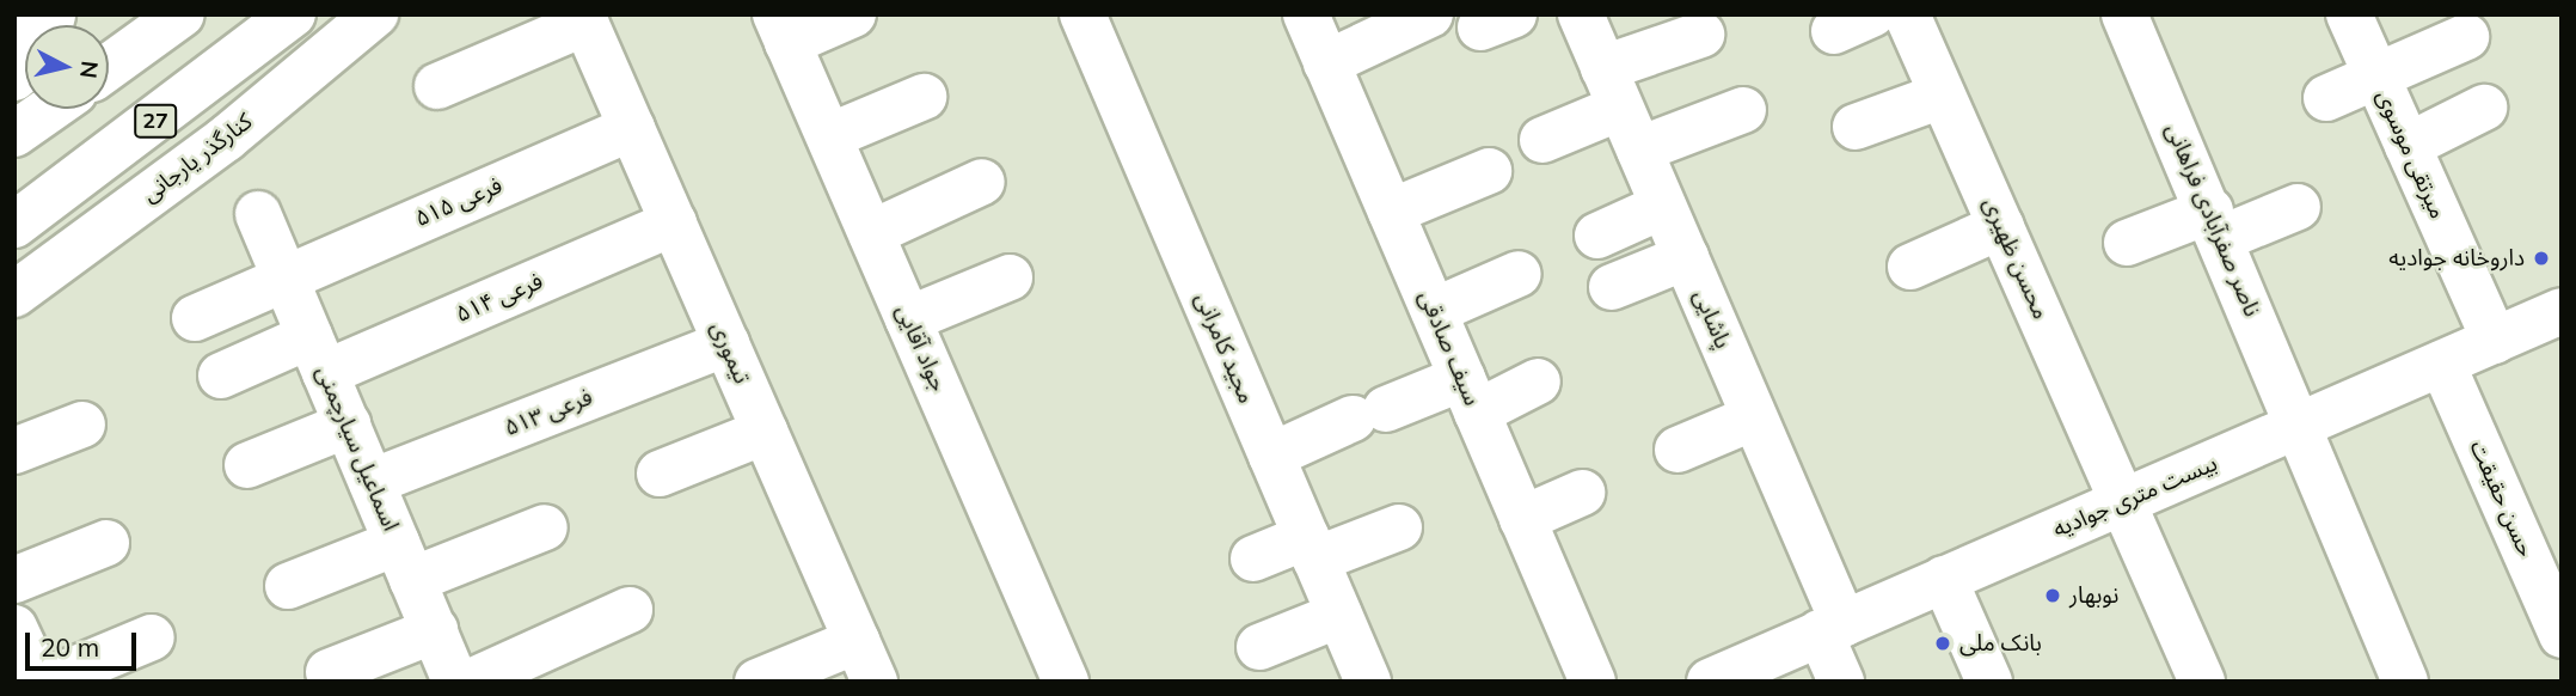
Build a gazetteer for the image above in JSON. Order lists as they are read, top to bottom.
{
  "streets": {
    "main road": [
      "27",
      "میرتقی موسوی",
      "کنارگذر یارجانی",
      "فرعی ۵۱۵",
      "ناصر صفرآبادی فراهانی",
      "محسن ظهیری",
      "فرعی ۵۱۴",
      "پاشایی",
      "جواد آقایی",
      "مجید کامرانی",
      "سیف صادقی",
      "تیموری",
      "فرعی ۵۱۳",
      "اسماعیل سیارچمنی",
      "بیست متری جوادیه",
      "حسن حقیقت"
    ]
  },
  "crossings": [
    ["میرتقی موسوی", "بیست متری جوادیه"],
    ["فرعی ۵۱۵", "تیموری"],
    ["فرعی ۵۱۵", "اسماعیل سیارچمنی"],
    ["ناصر صفرآبادی فراهانی", "بیست متری جوادیه"],
    ["محسن ظهیری", "بیست متری جوادیه"],
    ["فرعی ۵۱۴", "تیموری"],
    ["فرعی ۵۱۴", "اسماعیل سیارچمنی"],
    ["پاشایی", "بیست متری جوادیه"],
    ["تیموری", "فرعی ۵۱۳"],
    ["فرعی ۵۱۳", "اسماعیل سیارچمنی"],
    ["بیست متری جوادیه", "حسن حقیقت"]
  ],
  "places": ["داروخانه جوادیه", "نوبهار", "بانک ملی"],
  "scale_bar": "20 m",
  "north": "right"
}
